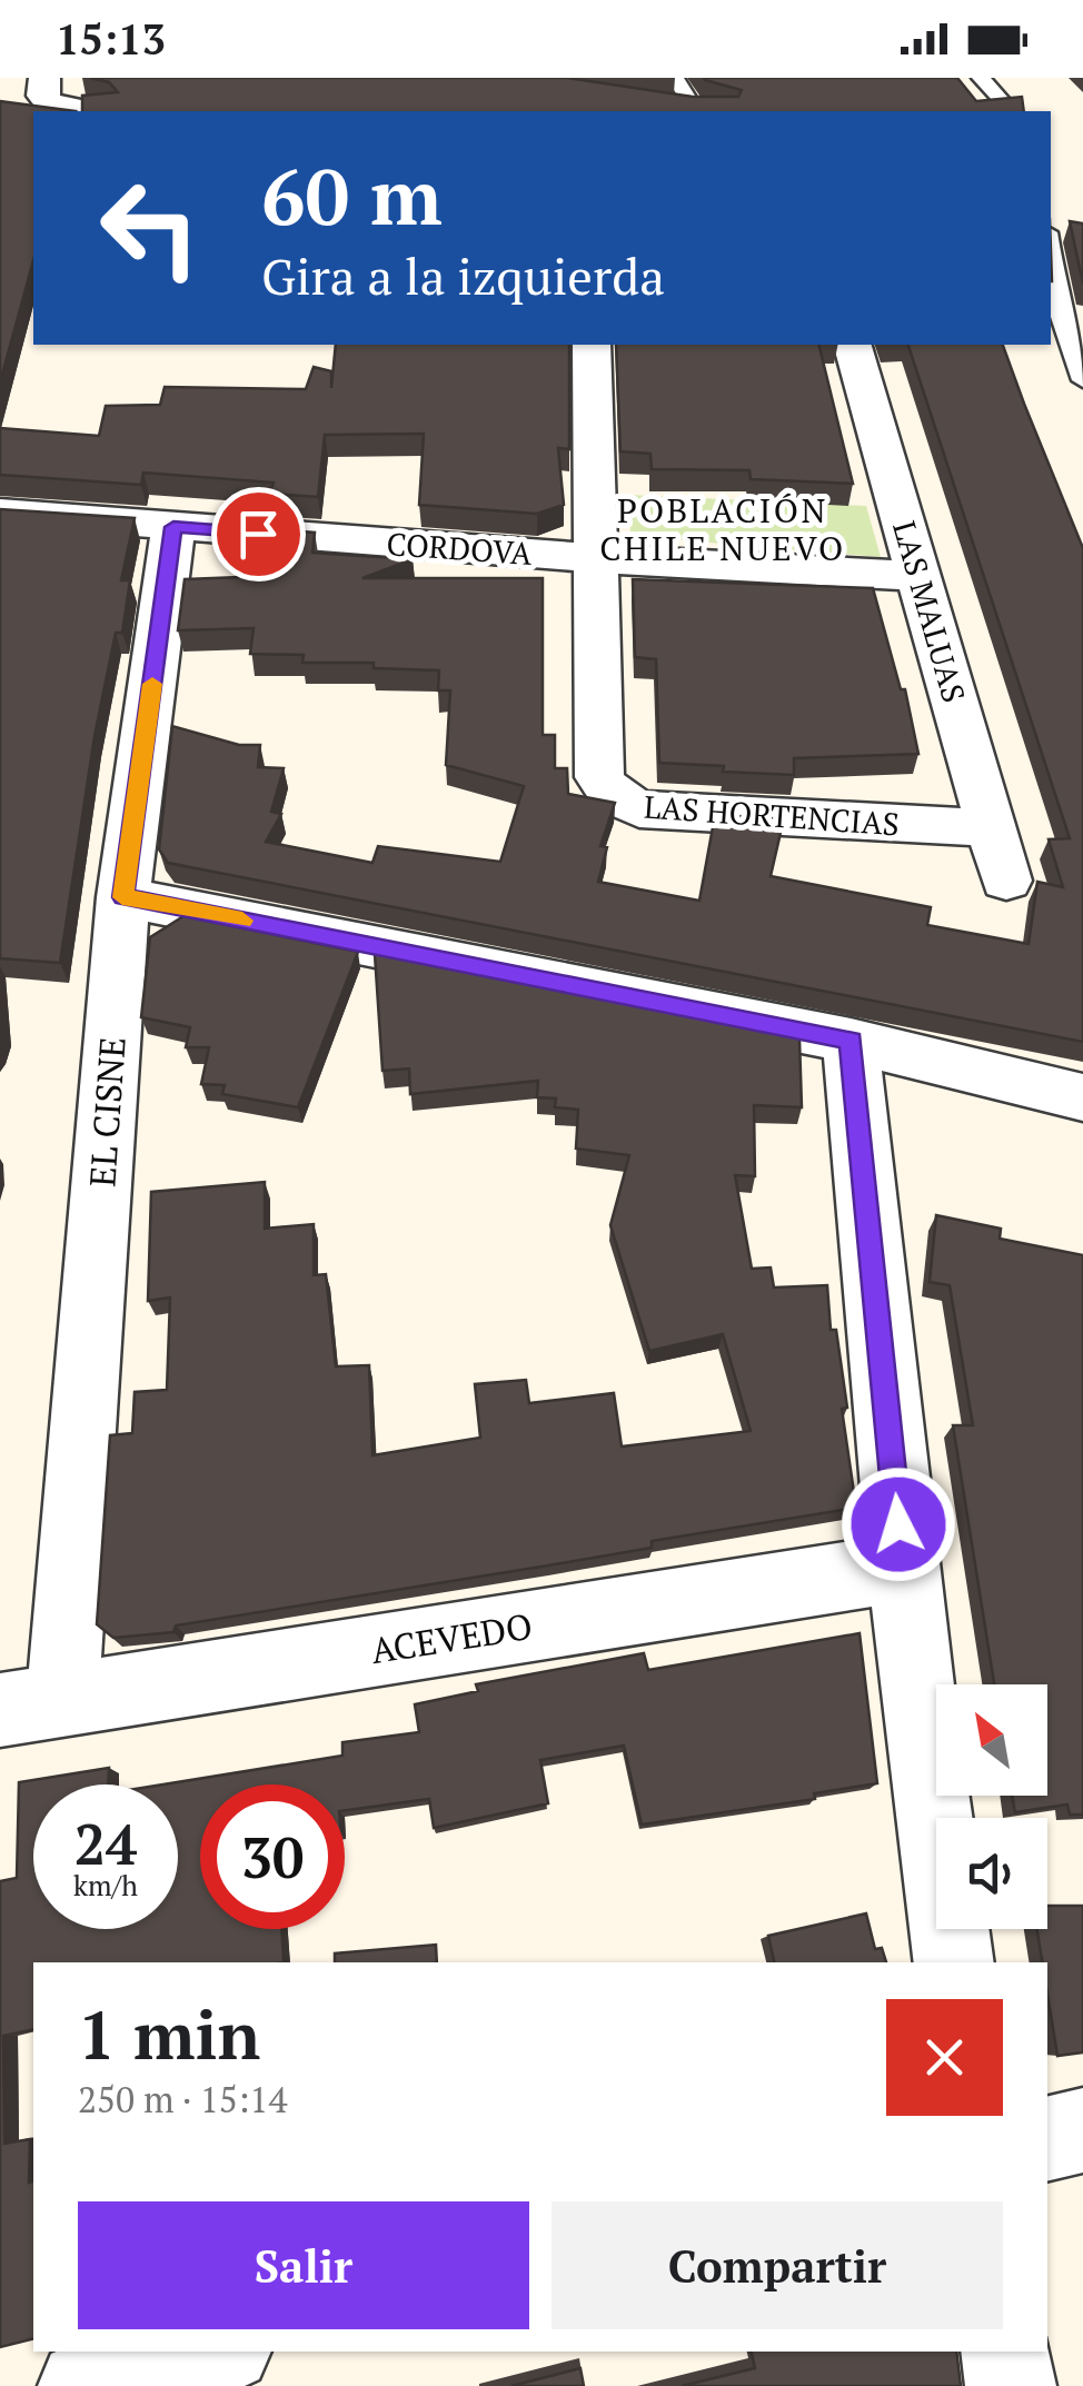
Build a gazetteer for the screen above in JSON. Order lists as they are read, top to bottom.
{
  "streets": {
    "street": [
      "CORDOVA",
      "LAS MALUAS",
      "LAS HORTENCIAS",
      "EL CISNE",
      "ACEVEDO"
    ]
  },
  "crossings": [
    ["CORDOVA", "LAS MALUAS"],
    ["CORDOVA", "LAS HORTENCIAS"],
    ["CORDOVA", "EL CISNE"],
    ["LAS MALUAS", "LAS HORTENCIAS"],
    ["EL CISNE", "ACEVEDO"]
  ],
  "districts": ["POBLACIÓN CHILE NUEVO"],
  "north": "top left",
  "page": {
    "status": "15:13",
    "turn": ["60 m", "Gira a la izquierda"],
    "speed": "24 km/h",
    "limit": "30",
    "heading": ["1 min", "250 m · 15:14"],
    "buttons": ["Salir", "Compartir"]
  }
}
